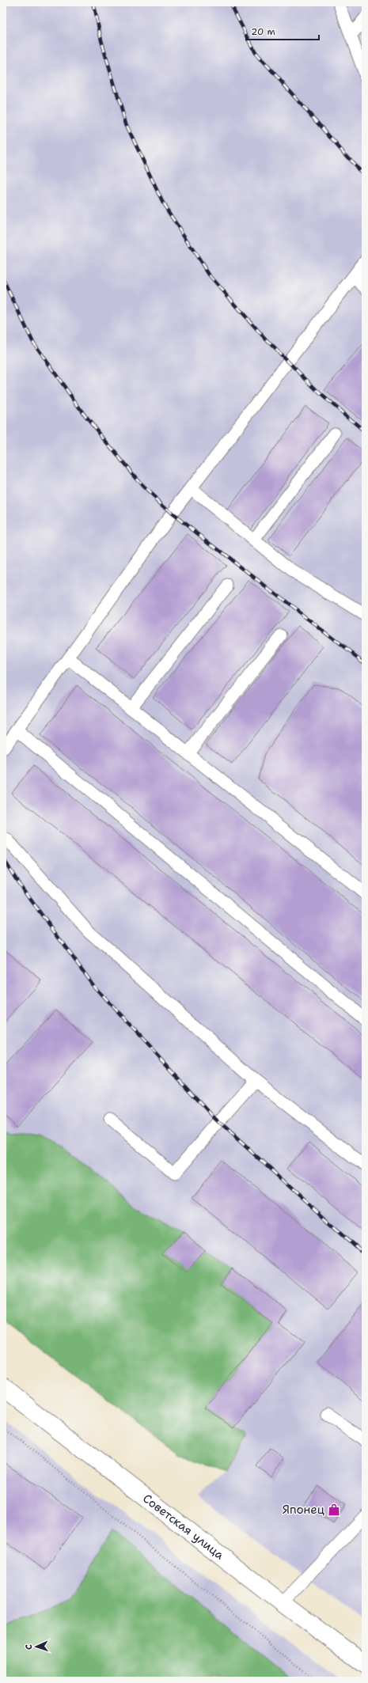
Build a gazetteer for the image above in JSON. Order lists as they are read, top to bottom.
{
  "streets": {
    "main road": ["Советская улица"]
  },
  "places": {
    "shop": ["Японец"]
  },
  "scale_bar": "20 m",
  "north": "left"
}
